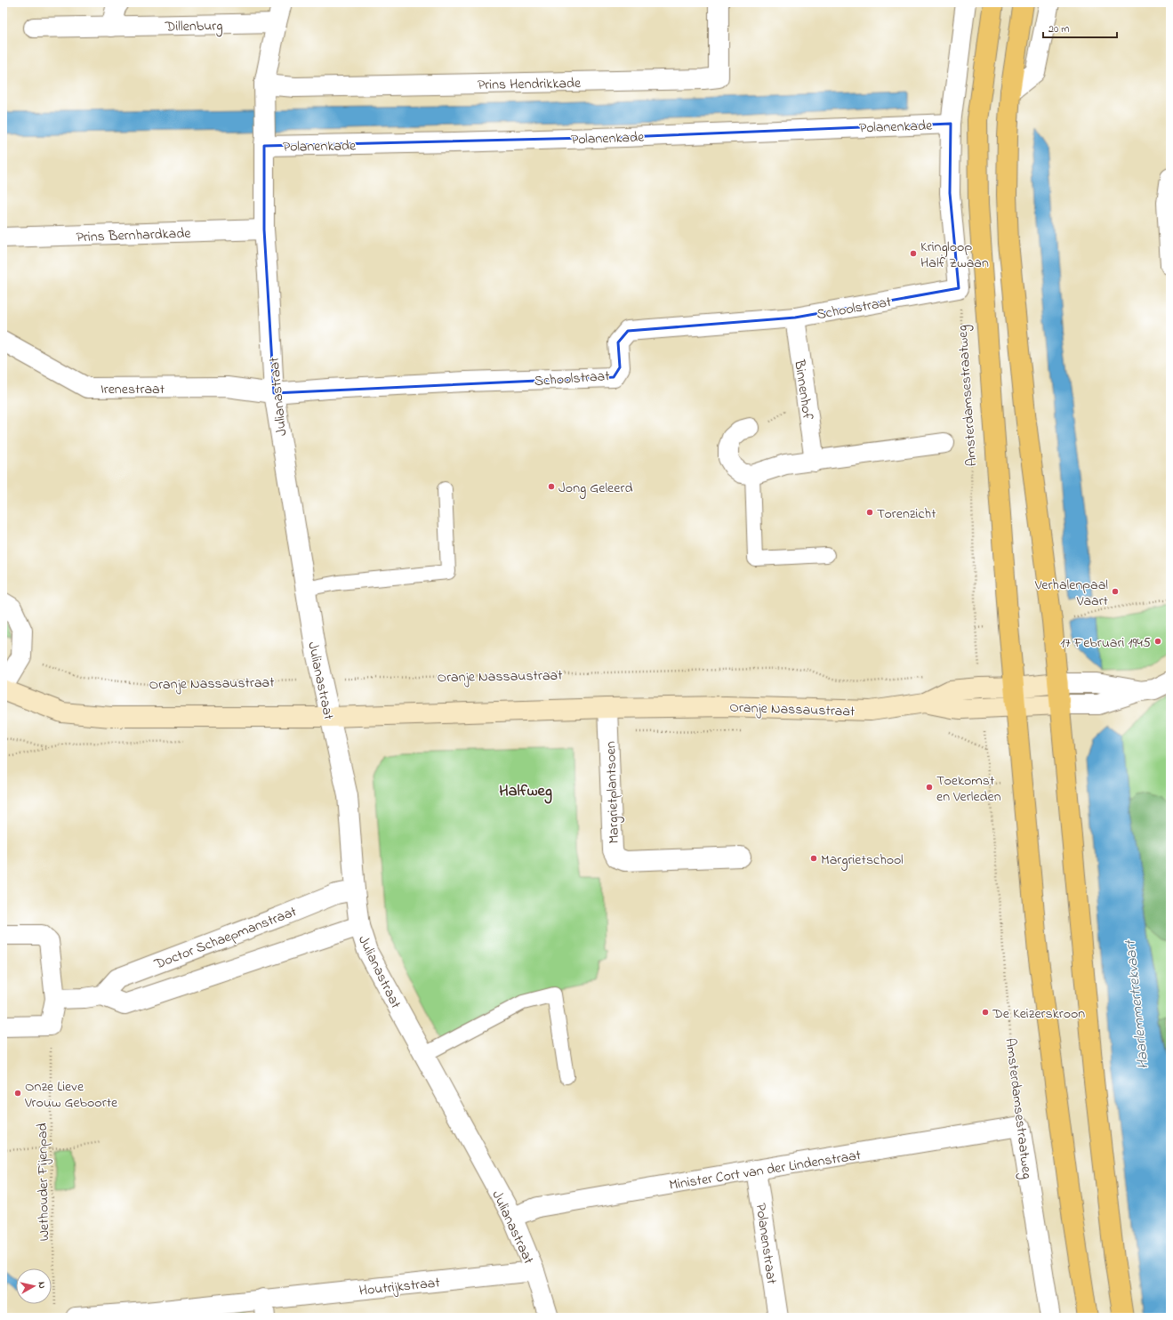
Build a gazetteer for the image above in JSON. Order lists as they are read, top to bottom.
{
  "streets": {
    "main road": ["Oranje Nassaustraat"],
    "street": [
      "Dillenburg",
      "Prins Hendrikkade",
      "Polanenkade",
      "Prins Bernhardkade",
      "Schoolstraat",
      "Irenestraat",
      "Binnenhof",
      "Amsterdamsestraatweg",
      "Julianastraat",
      "Margrietplantsoen",
      "Doctor Schaepmanstraat",
      "Minister Cort van der Lindenstraat",
      "Polanenstraat",
      "Houtrijkstraat"
    ],
    "path": ["Wethouder Fijenpad"]
  },
  "crossings": [
    ["Dillenburg", "Julianastraat"],
    ["Prins Hendrikkade", "Julianastraat"],
    ["Polanenkade", "Julianastraat"],
    ["Prins Bernhardkade", "Julianastraat"],
    ["Schoolstraat", "Irenestraat"],
    ["Schoolstraat", "Binnenhof"],
    ["Schoolstraat", "Amsterdamsestraatweg"],
    ["Schoolstraat", "Julianastraat"],
    ["Irenestraat", "Julianastraat"],
    ["Amsterdamsestraatweg", "Minister Cort van der Lindenstraat"],
    ["Julianastraat", "Oranje Nassaustraat"],
    ["Julianastraat", "Doctor Schaepmanstraat"],
    ["Julianastraat", "Minister Cort van der Lindenstraat"],
    ["Julianastraat", "Houtrijkstraat"],
    ["Oranje Nassaustraat", "Margrietplantsoen"],
    ["Minister Cort van der Lindenstraat", "Polanenstraat"]
  ],
  "districts": ["Halfweg"],
  "water": ["Haarlemmertrekvaart"],
  "places": [
    "Kringloop Half Zwaan",
    "Jong Geleerd",
    "Torenzicht",
    "Verhalenpaal Vaart",
    "17 Februari 1945",
    "Toekomst en Verleden",
    "Margrietschool",
    "De Keizerskroon",
    "Onze Lieve Vrouw Geboorte"
  ],
  "scale_bar": "20 m",
  "north": "right"
}
